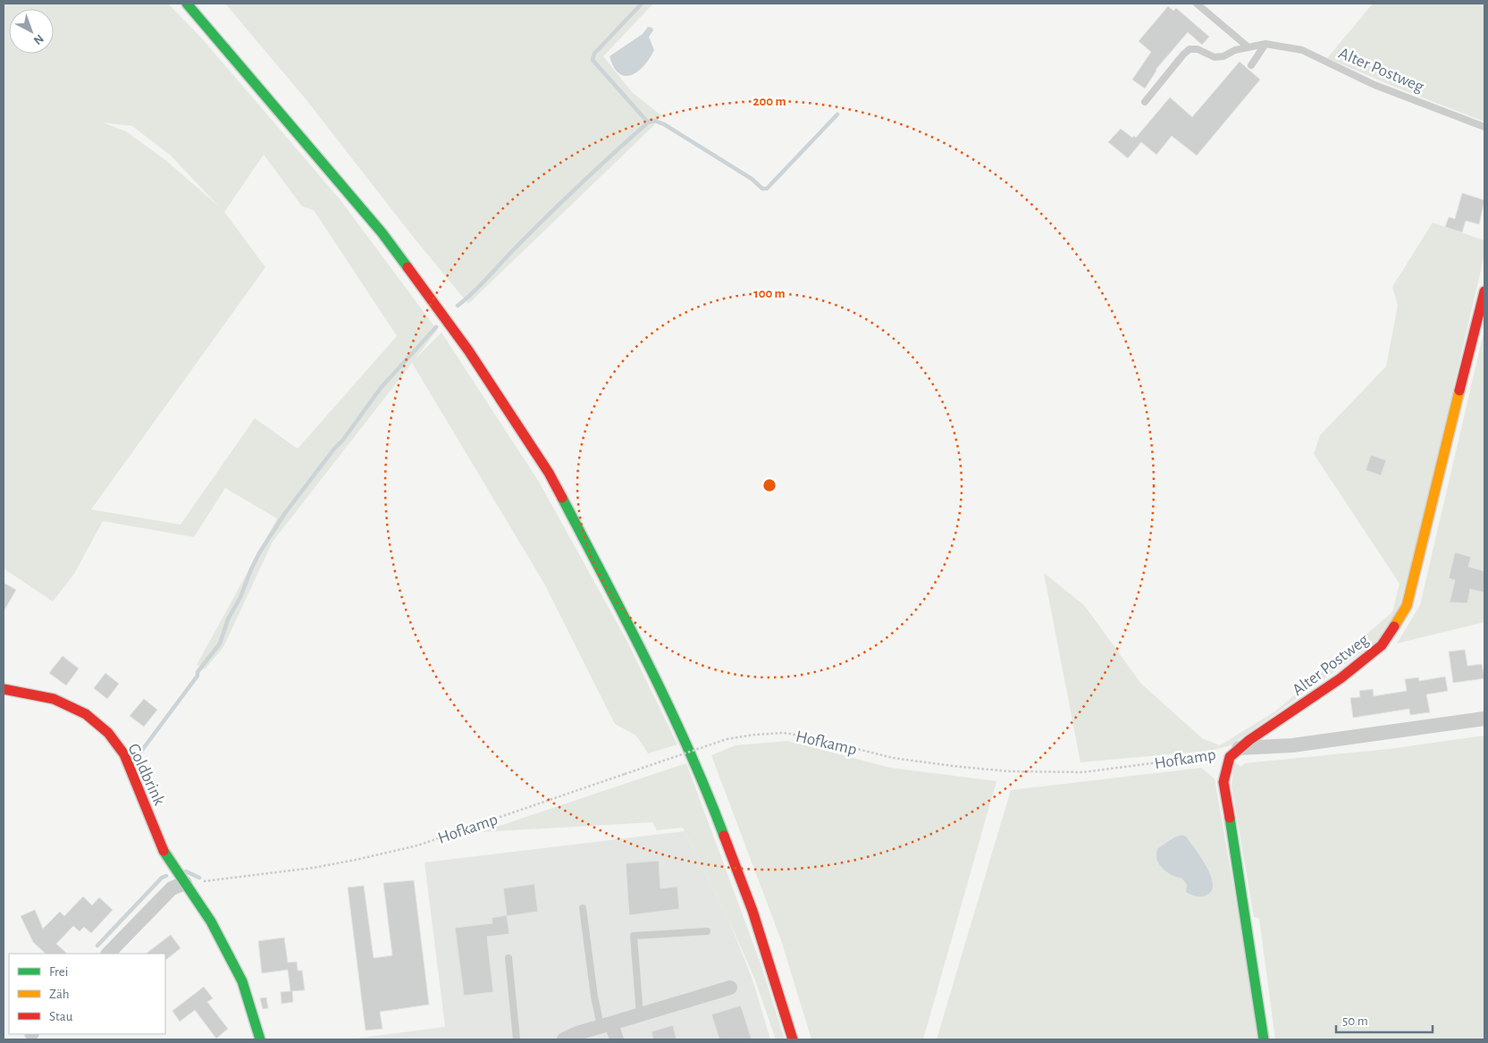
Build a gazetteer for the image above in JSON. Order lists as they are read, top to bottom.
{
  "streets": {
    "street": ["Alter Postweg", "Hofkamp", "Goldbrink"]
  },
  "crossings": [
    ["Alter Postweg", "Hofkamp"],
    ["Hofkamp", "Goldbrink"]
  ],
  "legend": ["Frei", "Zäh", "Stau"],
  "scale_bar": "50 m",
  "north": "bottom right",
  "rings": ["200 m", "100 m"]
}
